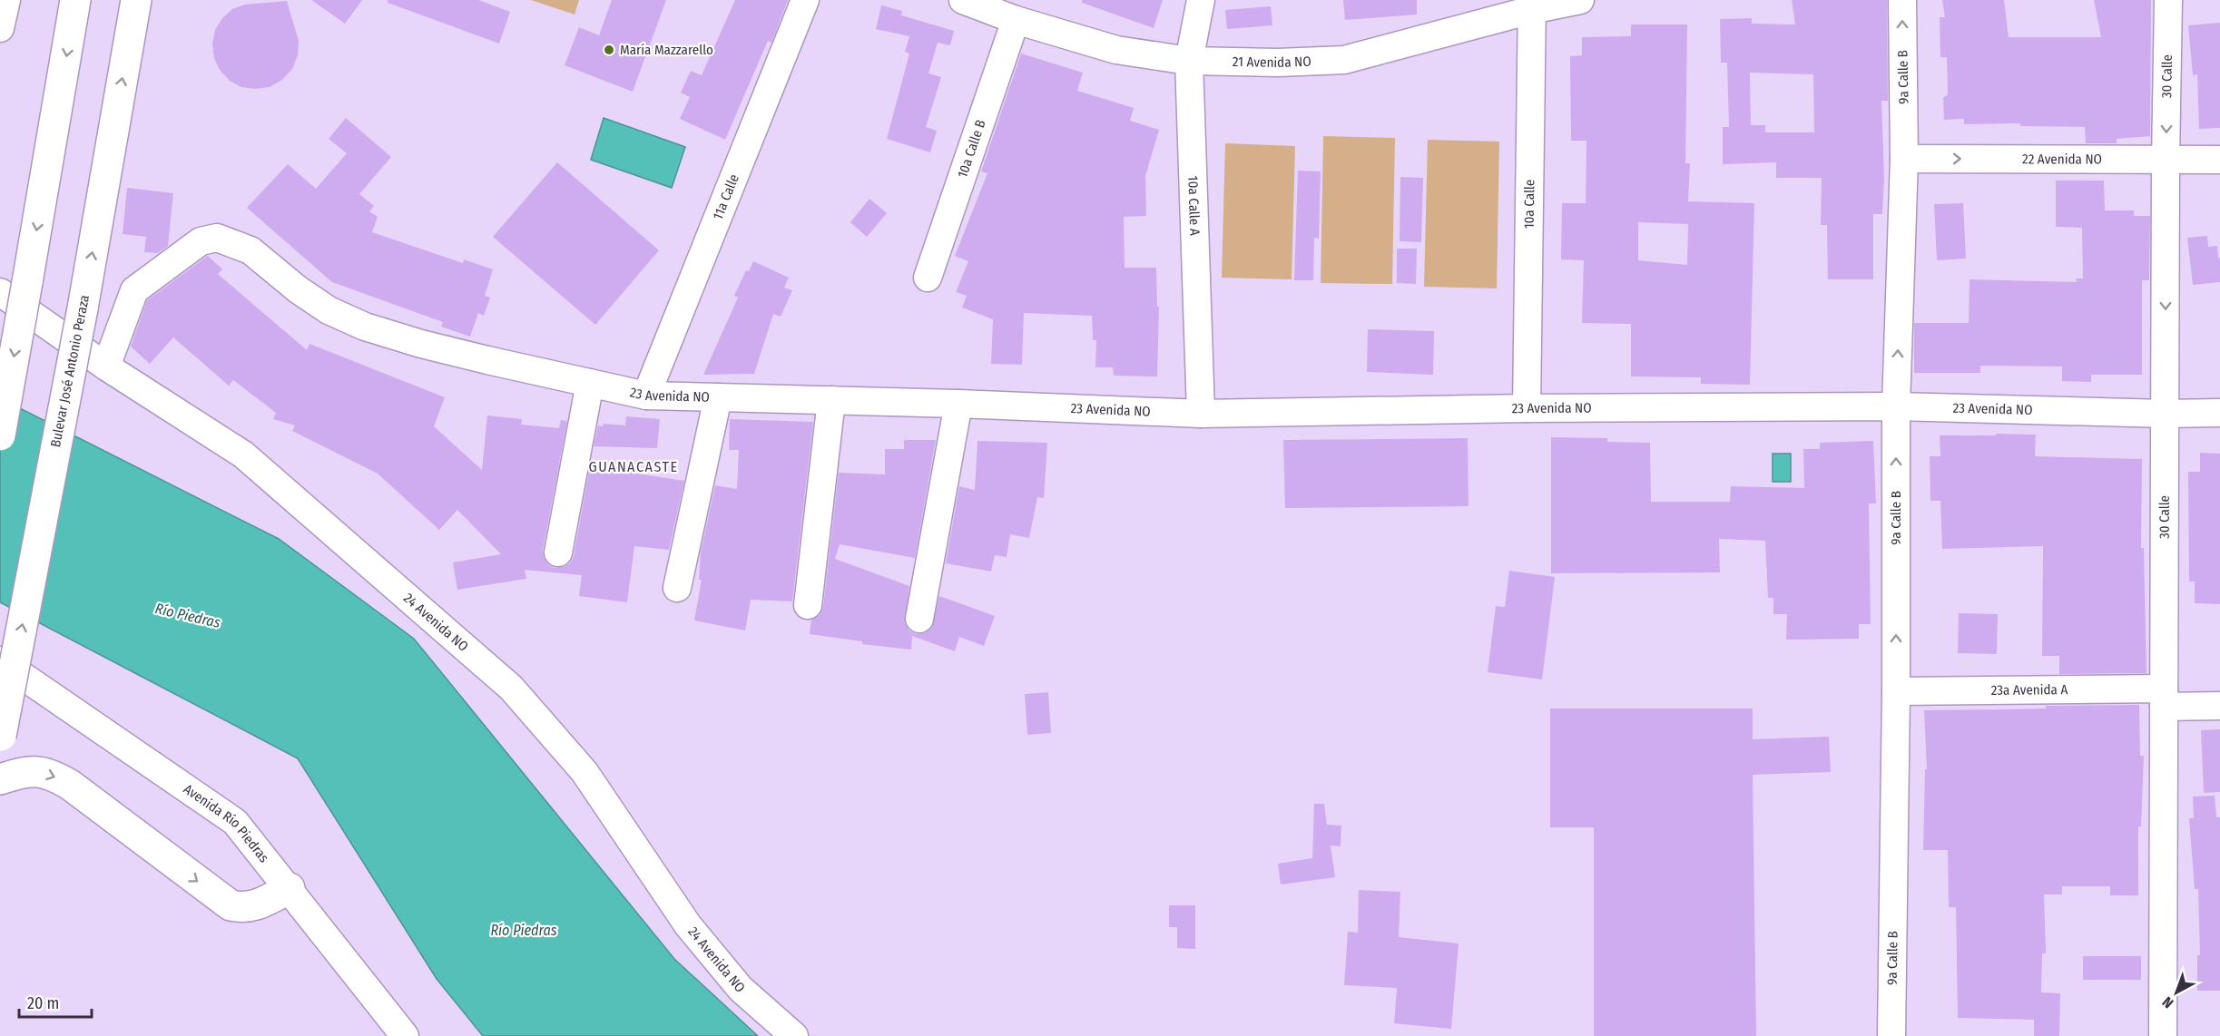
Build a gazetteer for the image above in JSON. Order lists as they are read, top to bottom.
{
  "streets": {
    "main road": ["Bulevar José Antonio Peraza"],
    "street": [
      "21 Avenida NO",
      "9a Calle B",
      "30 Calle",
      "10a Calle B",
      "22 Avenida NO",
      "11a Calle",
      "10a Calle",
      "10a Calle A",
      "23 Avenida NO",
      "24 Avenida NO",
      "23a Avenida A",
      "Avenida Río Piedras"
    ]
  },
  "crossings": [
    ["21 Avenida NO", "10a Calle B"],
    ["21 Avenida NO", "10a Calle"],
    ["21 Avenida NO", "10a Calle A"],
    ["9a Calle B", "22 Avenida NO"],
    ["9a Calle B", "23 Avenida NO"],
    ["9a Calle B", "23a Avenida A"],
    ["30 Calle", "22 Avenida NO"],
    ["30 Calle", "23 Avenida NO"],
    ["30 Calle", "23a Avenida A"],
    ["11a Calle", "23 Avenida NO"],
    ["10a Calle", "23 Avenida NO"],
    ["10a Calle A", "23 Avenida NO"],
    ["23 Avenida NO", "24 Avenida NO"]
  ],
  "one_way": ["9a Calle B", "30 Calle", "22 Avenida NO"],
  "districts": ["GUANACASTE"],
  "water": ["Río Piedras"],
  "places": ["María Mazzarello"],
  "scale_bar": "20 m",
  "north": "bottom left"
}
